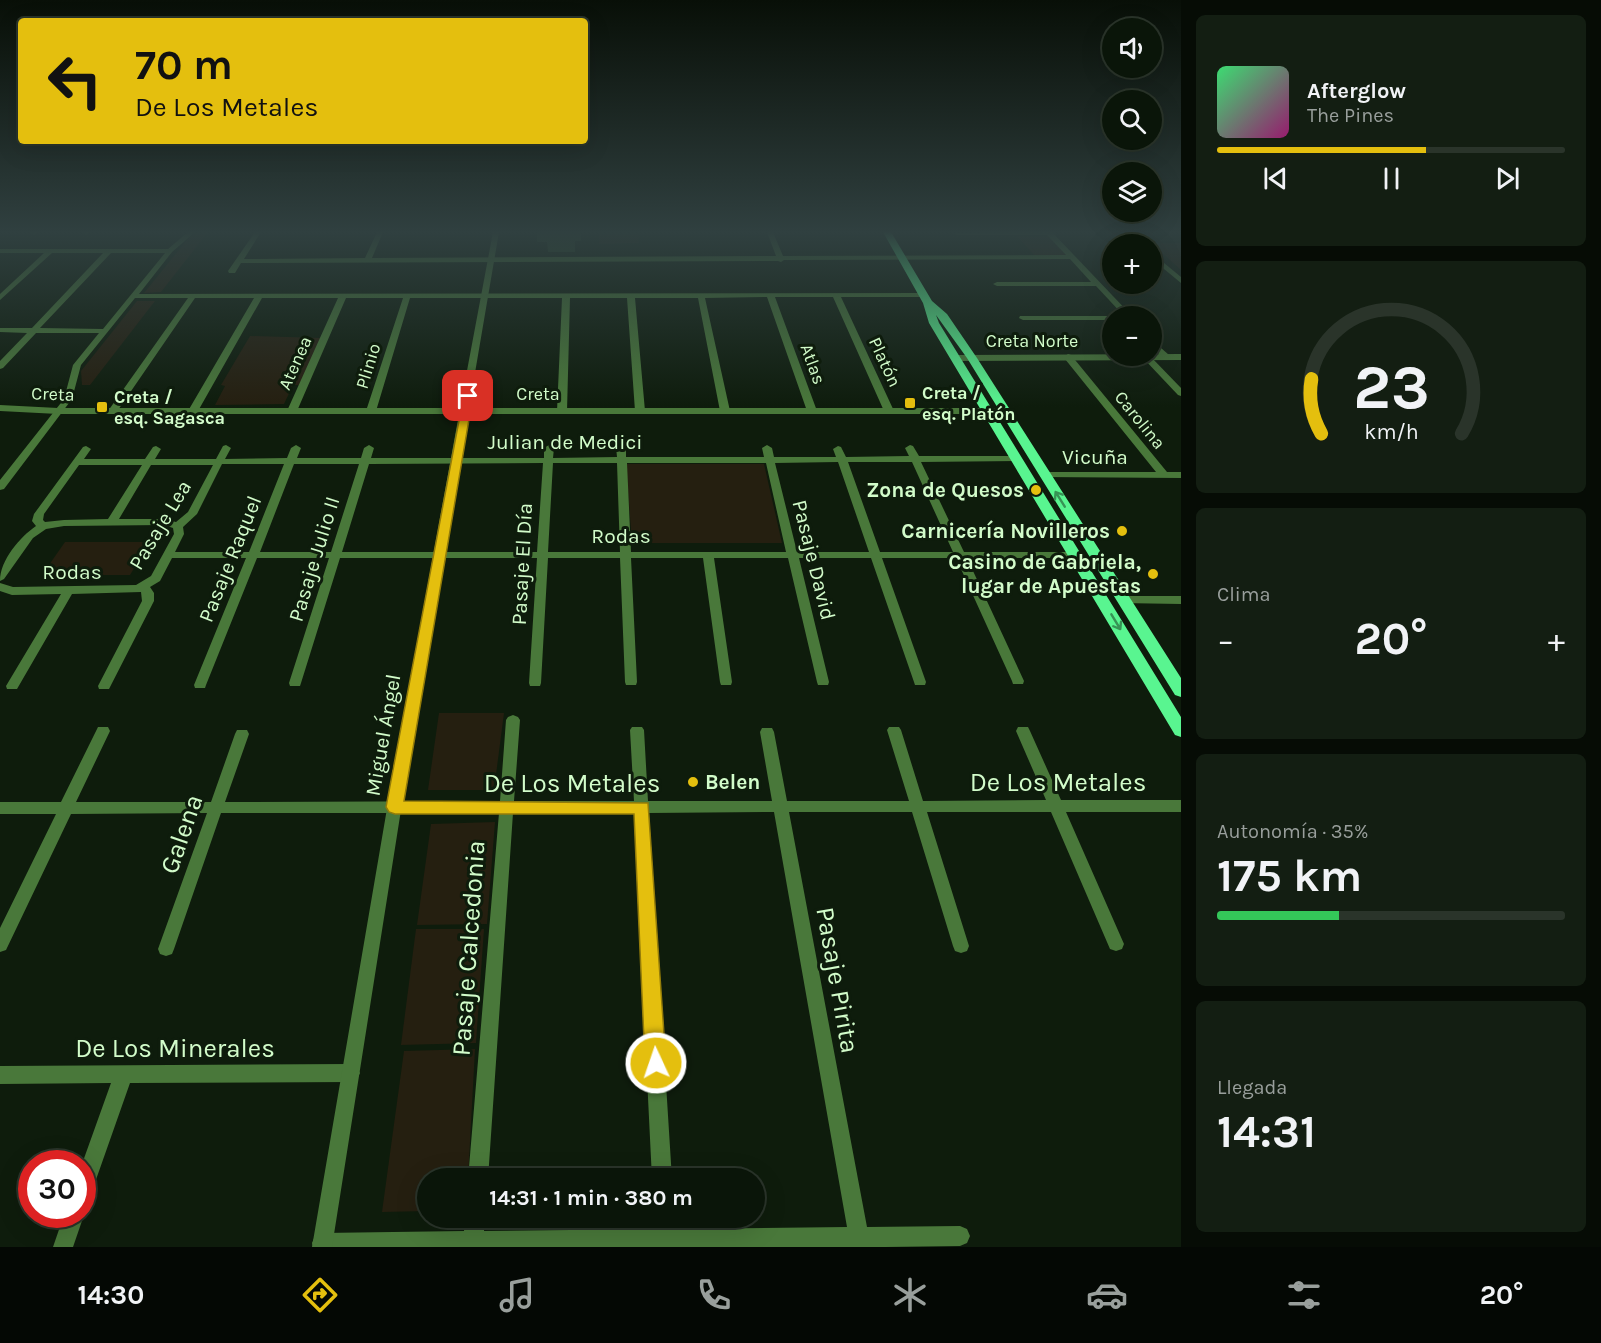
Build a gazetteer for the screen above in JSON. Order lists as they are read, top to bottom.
{
  "streets": {
    "street": [
      "Creta Norte",
      "Platón",
      "Atenea",
      "Atlas",
      "Plinio",
      "Creta",
      "Carolina",
      "Julian de Medici",
      "Vicuña",
      "Pasaje Lea",
      "Rodas",
      "Pasaje Raquel",
      "Pasaje Julio II",
      "Pasaje David",
      "Pasaje El Día",
      "Miguel Ángel",
      "De Los Metales",
      "Galena",
      "Pasaje Calcedonia",
      "Pasaje Pirita",
      "De Los Minerales"
    ]
  },
  "crossings": [
    ["Creta Norte", "Carolina"],
    ["Platón", "Creta"],
    ["Atenea", "Creta"],
    ["Atlas", "Creta"],
    ["Plinio", "Creta"],
    ["Creta", "Miguel Ángel"],
    ["Carolina", "Vicuña"],
    ["Julian de Medici", "Pasaje Lea"],
    ["Julian de Medici", "Pasaje Raquel"],
    ["Julian de Medici", "Pasaje Julio II"],
    ["Julian de Medici", "Pasaje David"],
    ["Julian de Medici", "Pasaje El Día"],
    ["Julian de Medici", "Miguel Ángel"],
    ["Pasaje Lea", "Rodas"],
    ["Rodas", "Pasaje Raquel"],
    ["Rodas", "Pasaje Julio II"],
    ["Rodas", "Pasaje David"],
    ["Rodas", "Pasaje El Día"],
    ["Rodas", "Miguel Ángel"],
    ["Miguel Ángel", "De Los Metales"],
    ["Miguel Ángel", "De Los Minerales"],
    ["De Los Metales", "Galena"],
    ["De Los Metales", "Pasaje Calcedonia"],
    ["De Los Metales", "Pasaje Pirita"]
  ],
  "places": {
    "transit": ["Creta / esq. Platón", "Creta / esq. Sagasca"],
    "other": [
      "Zona de Quesos",
      "Carnicería Novilleros",
      "Casino de Gabriela, lugar de Apuestas",
      "Belen"
    ]
  },
  "page": {
    "map_buttons": ["+", "−"],
    "turn": ["70 m", "De Los Metales"],
    "song": ["Afterglow", "The Pines"],
    "tile": [
      "Clima",
      ["Autonomía · 35%", "175 km"],
      ["Llegada", "14:31"]
    ],
    "heat": ["−", "20°", "+"],
    "limit": "30",
    "trip": "14:31 · 1 min · 380 m",
    "tabs": ["14:30", "20°"],
    "gauge": ["23", "km/h"]
  }
}
